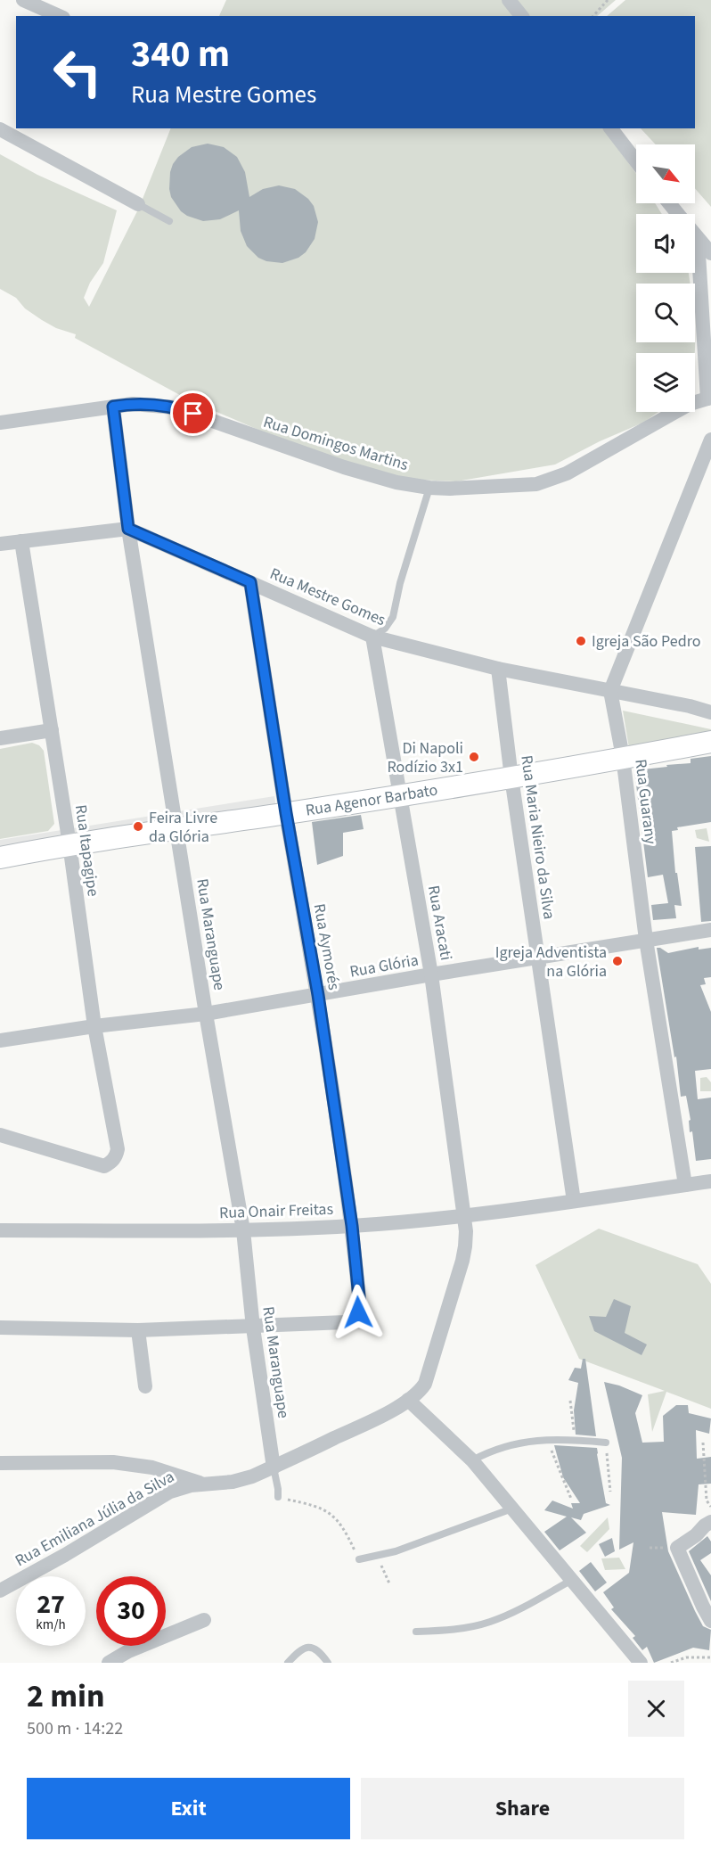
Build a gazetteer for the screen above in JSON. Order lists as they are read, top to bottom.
{
  "streets": {
    "street": [
      "Rua Domingos Martins",
      "Rua Mestre Gomes",
      "Rua Agenor Barbato",
      "Rua Guarany",
      "Rua Maria Nieiro da Silva",
      "Rua Itapagipe",
      "Rua Aracati",
      "Rua Maranguape",
      "Rua Aymorés",
      "Rua Glória",
      "Rua Onair Freitas",
      "Rua Emiliana Júlia da Silva"
    ]
  },
  "crossings": [
    ["Rua Domingos Martins", "Rua Maranguape"],
    ["Rua Mestre Gomes", "Rua Guarany"],
    ["Rua Mestre Gomes", "Rua Maria Nieiro da Silva"],
    ["Rua Mestre Gomes", "Rua Aracati"],
    ["Rua Mestre Gomes", "Rua Maranguape"],
    ["Rua Mestre Gomes", "Rua Aymorés"],
    ["Rua Agenor Barbato", "Rua Guarany"],
    ["Rua Agenor Barbato", "Rua Maria Nieiro da Silva"],
    ["Rua Agenor Barbato", "Rua Itapagipe"],
    ["Rua Agenor Barbato", "Rua Aracati"],
    ["Rua Agenor Barbato", "Rua Maranguape"],
    ["Rua Agenor Barbato", "Rua Aymorés"],
    ["Rua Guarany", "Rua Glória"],
    ["Rua Guarany", "Rua Onair Freitas"],
    ["Rua Maria Nieiro da Silva", "Rua Glória"],
    ["Rua Maria Nieiro da Silva", "Rua Onair Freitas"],
    ["Rua Itapagipe", "Rua Glória"],
    ["Rua Aracati", "Rua Glória"],
    ["Rua Aracati", "Rua Onair Freitas"],
    ["Rua Aracati", "Rua Emiliana Júlia da Silva"],
    ["Rua Maranguape", "Rua Aymorés"],
    ["Rua Maranguape", "Rua Glória"],
    ["Rua Maranguape", "Rua Onair Freitas"],
    ["Rua Maranguape", "Rua Emiliana Júlia da Silva"],
    ["Rua Aymorés", "Rua Glória"],
    ["Rua Aymorés", "Rua Onair Freitas"],
    ["Rua Onair Freitas", "Rua Emiliana Júlia da Silva"]
  ],
  "places": [
    "Igreja São Pedro",
    "Di Napoli Rodízio 3x1",
    "Feira Livre da Glória",
    "Igreja Adventista na Glória"
  ],
  "north": "bottom right",
  "page": {
    "turn": ["340 m", "Rua Mestre Gomes"],
    "speed": "27 km/h",
    "limit": "30",
    "heading": ["2 min", "500 m · 14:22"],
    "buttons": ["Exit", "Share"]
  }
}
